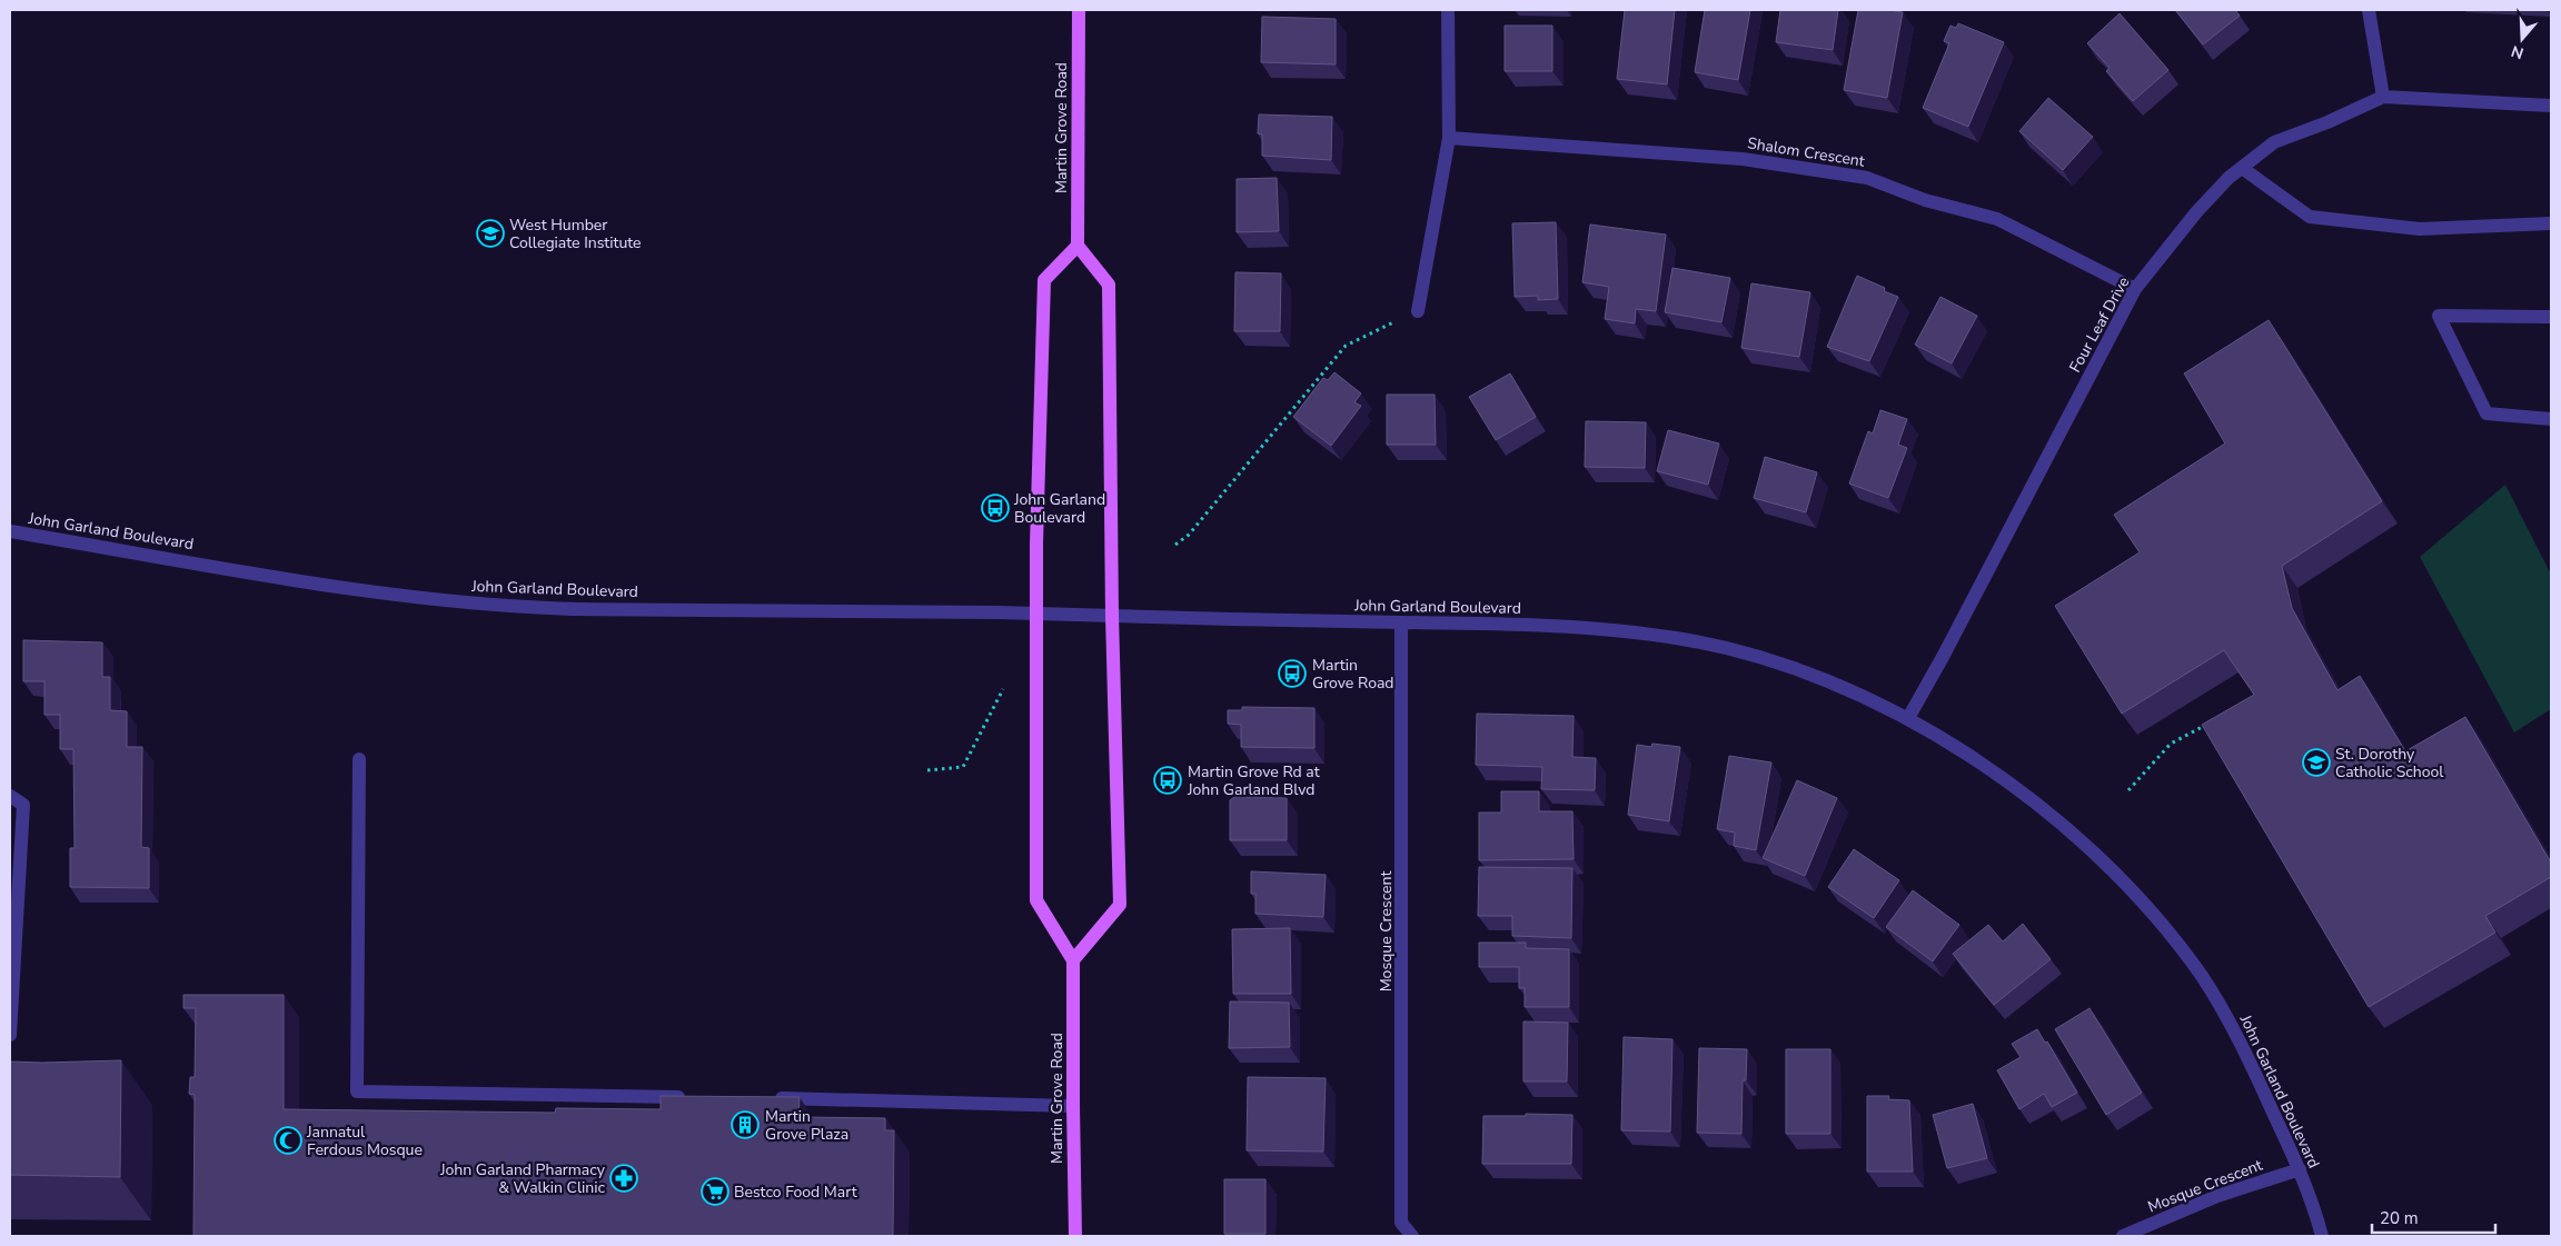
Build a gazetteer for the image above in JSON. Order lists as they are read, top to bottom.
{
  "streets": {
    "main road": ["Martin Grove Road"],
    "street": [
      "Shalom Crescent",
      "Four Leaf Drive",
      "John Garland Boulevard",
      "Mosque Crescent"
    ]
  },
  "crossings": [
    ["Shalom Crescent", "Four Leaf Drive"],
    ["Four Leaf Drive", "John Garland Boulevard"],
    ["John Garland Boulevard", "Mosque Crescent"]
  ],
  "places": {
    "school or university": ["West Humber Collegiate Institute", "St. Dorothy Catholic School"],
    "bus stop": ["John Garland Boulevard", "Martin Grove Road", "Martin Grove Rd at John Garland Blvd"],
    "building": ["Martin Grove Plaza"],
    "mosque": ["Jannatul Ferdous Mosque"],
    "pharmacy": ["John Garland Pharmacy & Walkin Clinic"],
    "supermarket": ["Bestco Food Mart"]
  },
  "scale_bar": "20 m",
  "north": "bottom"
}
